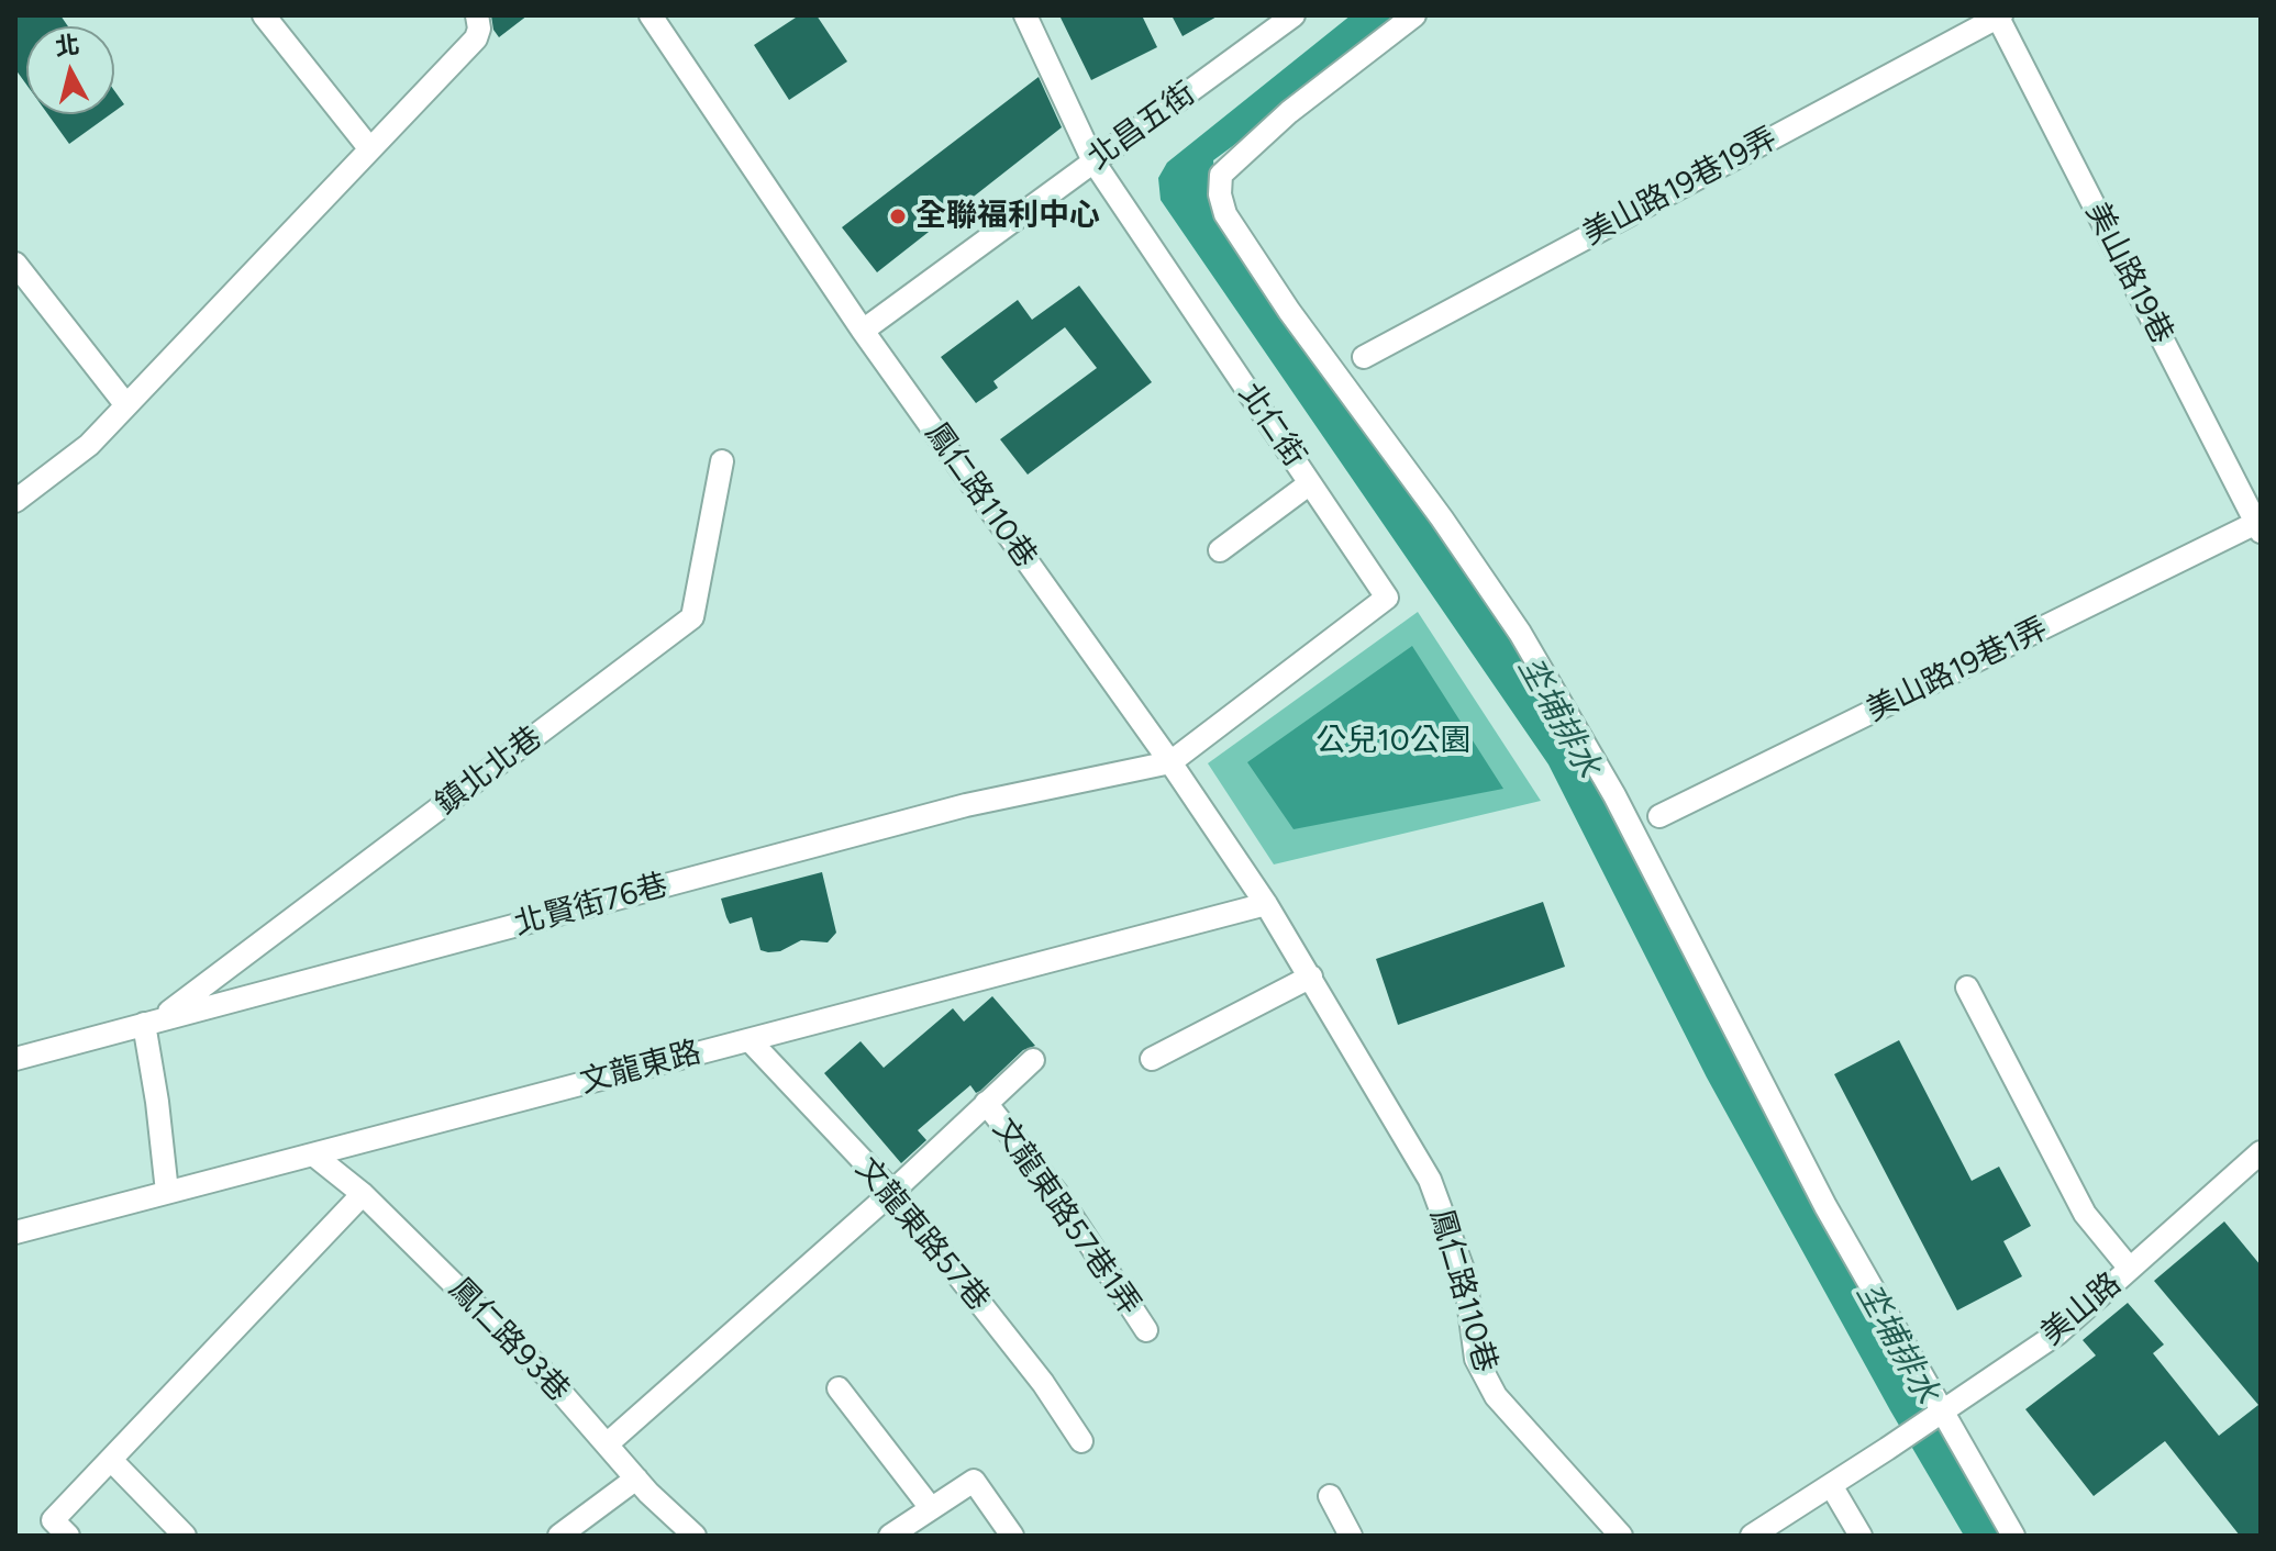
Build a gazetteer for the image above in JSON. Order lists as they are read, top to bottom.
{
  "streets": {
    "street": [
      "北昌五街",
      "美山路19巷19弄",
      "美山路19巷",
      "北仁街",
      "鳳仁路110巷",
      "美山路19巷1弄",
      "鎮北北巷",
      "北賢街76巷",
      "文龍東路",
      "文龍東路57巷1弄",
      "文龍東路57巷",
      "美山路",
      "鳳仁路93巷"
    ]
  },
  "crossings": [
    ["北昌五街", "北仁街"],
    ["北昌五街", "鳳仁路110巷"],
    ["美山路19巷19弄", "美山路19巷"],
    ["美山路19巷", "美山路19巷1弄"],
    ["北仁街", "鳳仁路110巷"],
    ["北仁街", "北賢街76巷"],
    ["鳳仁路110巷", "北賢街76巷"],
    ["鳳仁路110巷", "文龍東路"],
    ["鎮北北巷", "北賢街76巷"],
    ["文龍東路", "文龍東路57巷"],
    ["文龍東路", "鳳仁路93巷"]
  ],
  "water": ["坔埔排水"],
  "parks": ["公兒10公園"],
  "places": ["全聯福利中心"],
  "north": "top"
}
